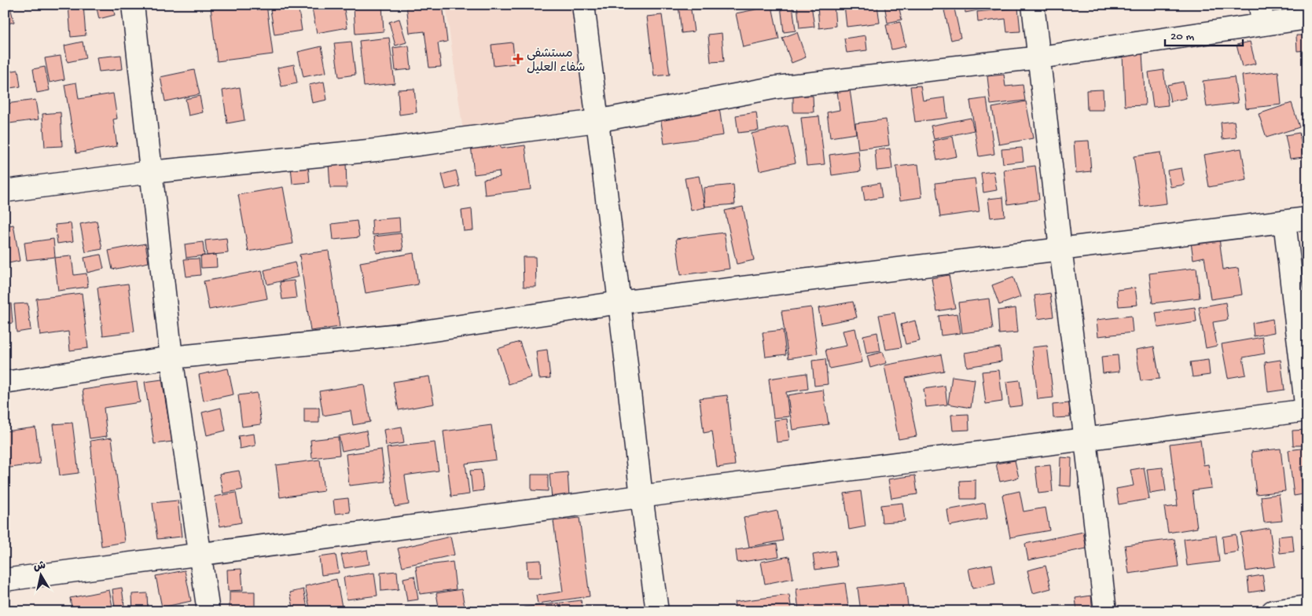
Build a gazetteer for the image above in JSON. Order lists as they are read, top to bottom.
{
  "places": {
    "health": ["مستشفى شفاء العليل"]
  },
  "scale_bar": "20 m",
  "north": "top"
}
